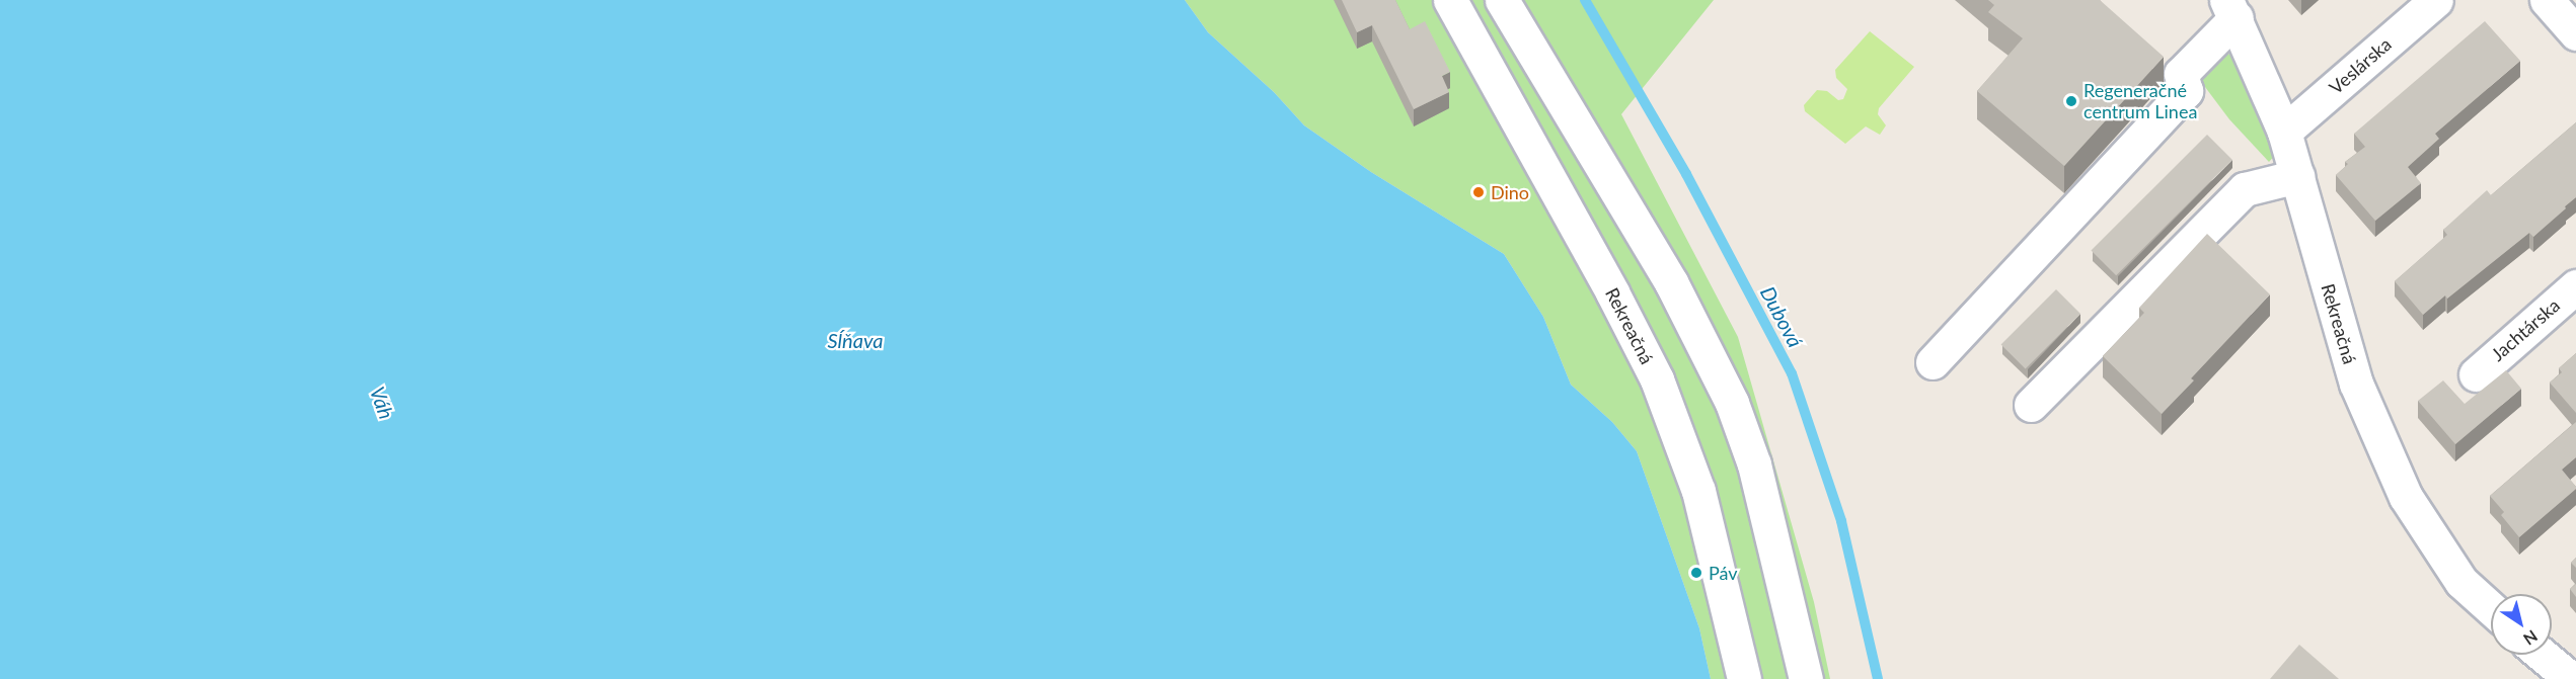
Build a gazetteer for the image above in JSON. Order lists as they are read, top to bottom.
{
  "streets": {
    "street": ["Veslárska", "Rekreačná", "Jachtárska"]
  },
  "crossings": [
    ["Veslárska", "Rekreačná"]
  ],
  "water": ["Dubová", "Sĺňava", "Váh"],
  "places": ["Regeneračné centrum Linea", "Dino", "Páv"],
  "north": "bottom right"
}
